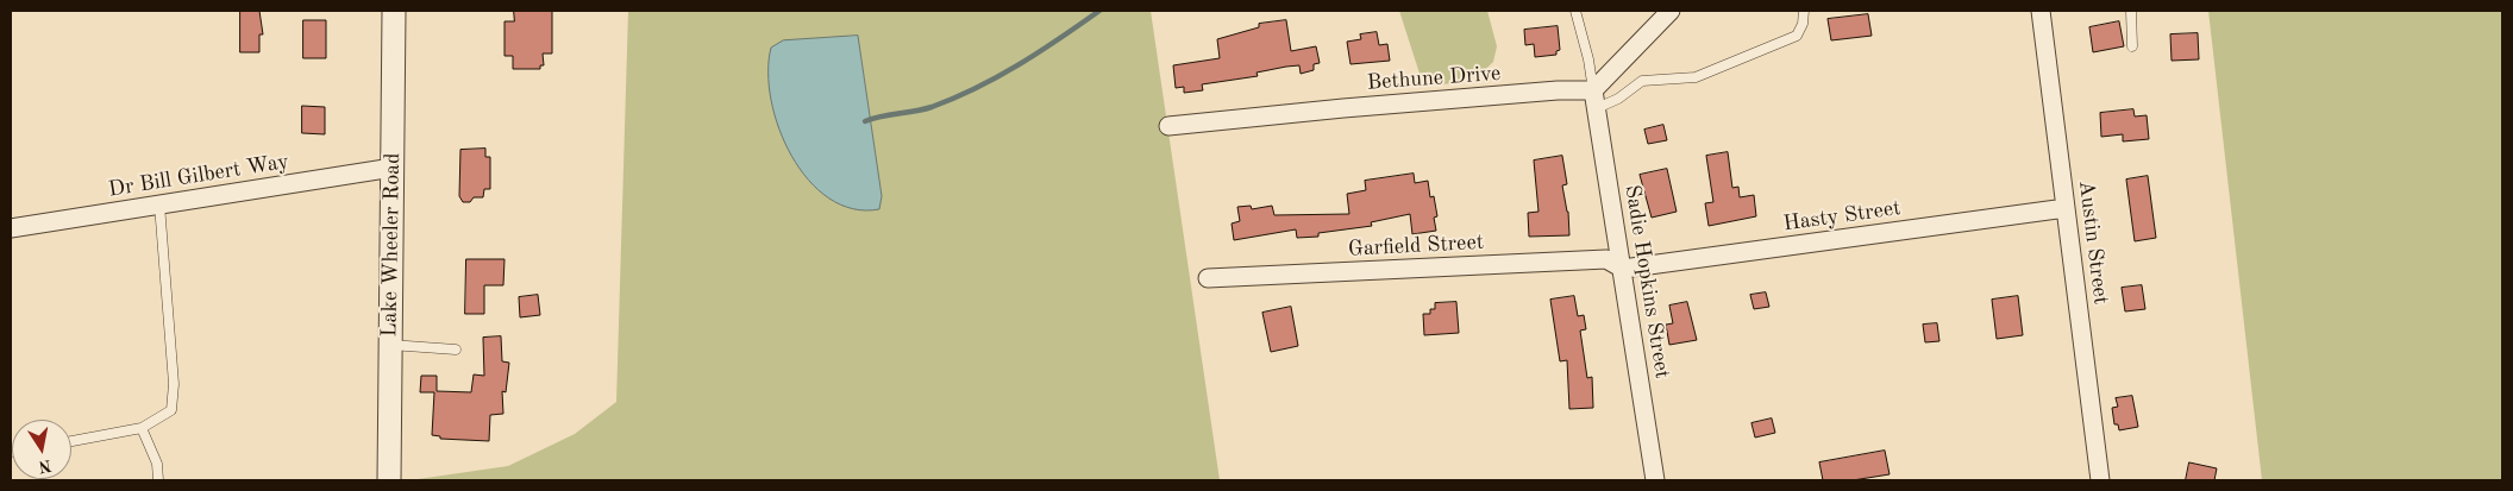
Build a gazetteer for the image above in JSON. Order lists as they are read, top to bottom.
{
  "streets": {
    "street": [
      "Bethune Drive",
      "Dr Bill Gilbert Way",
      "Hasty Street",
      "Austin Street",
      "Lake Wheeler Road",
      "Garfield Street",
      "Sadie Hopkins Street"
    ]
  },
  "crossings": [
    ["Bethune Drive", "Sadie Hopkins Street"],
    ["Dr Bill Gilbert Way", "Lake Wheeler Road"],
    ["Hasty Street", "Austin Street"],
    ["Hasty Street", "Garfield Street"],
    ["Hasty Street", "Sadie Hopkins Street"],
    ["Garfield Street", "Sadie Hopkins Street"]
  ],
  "north": "bottom"
}
